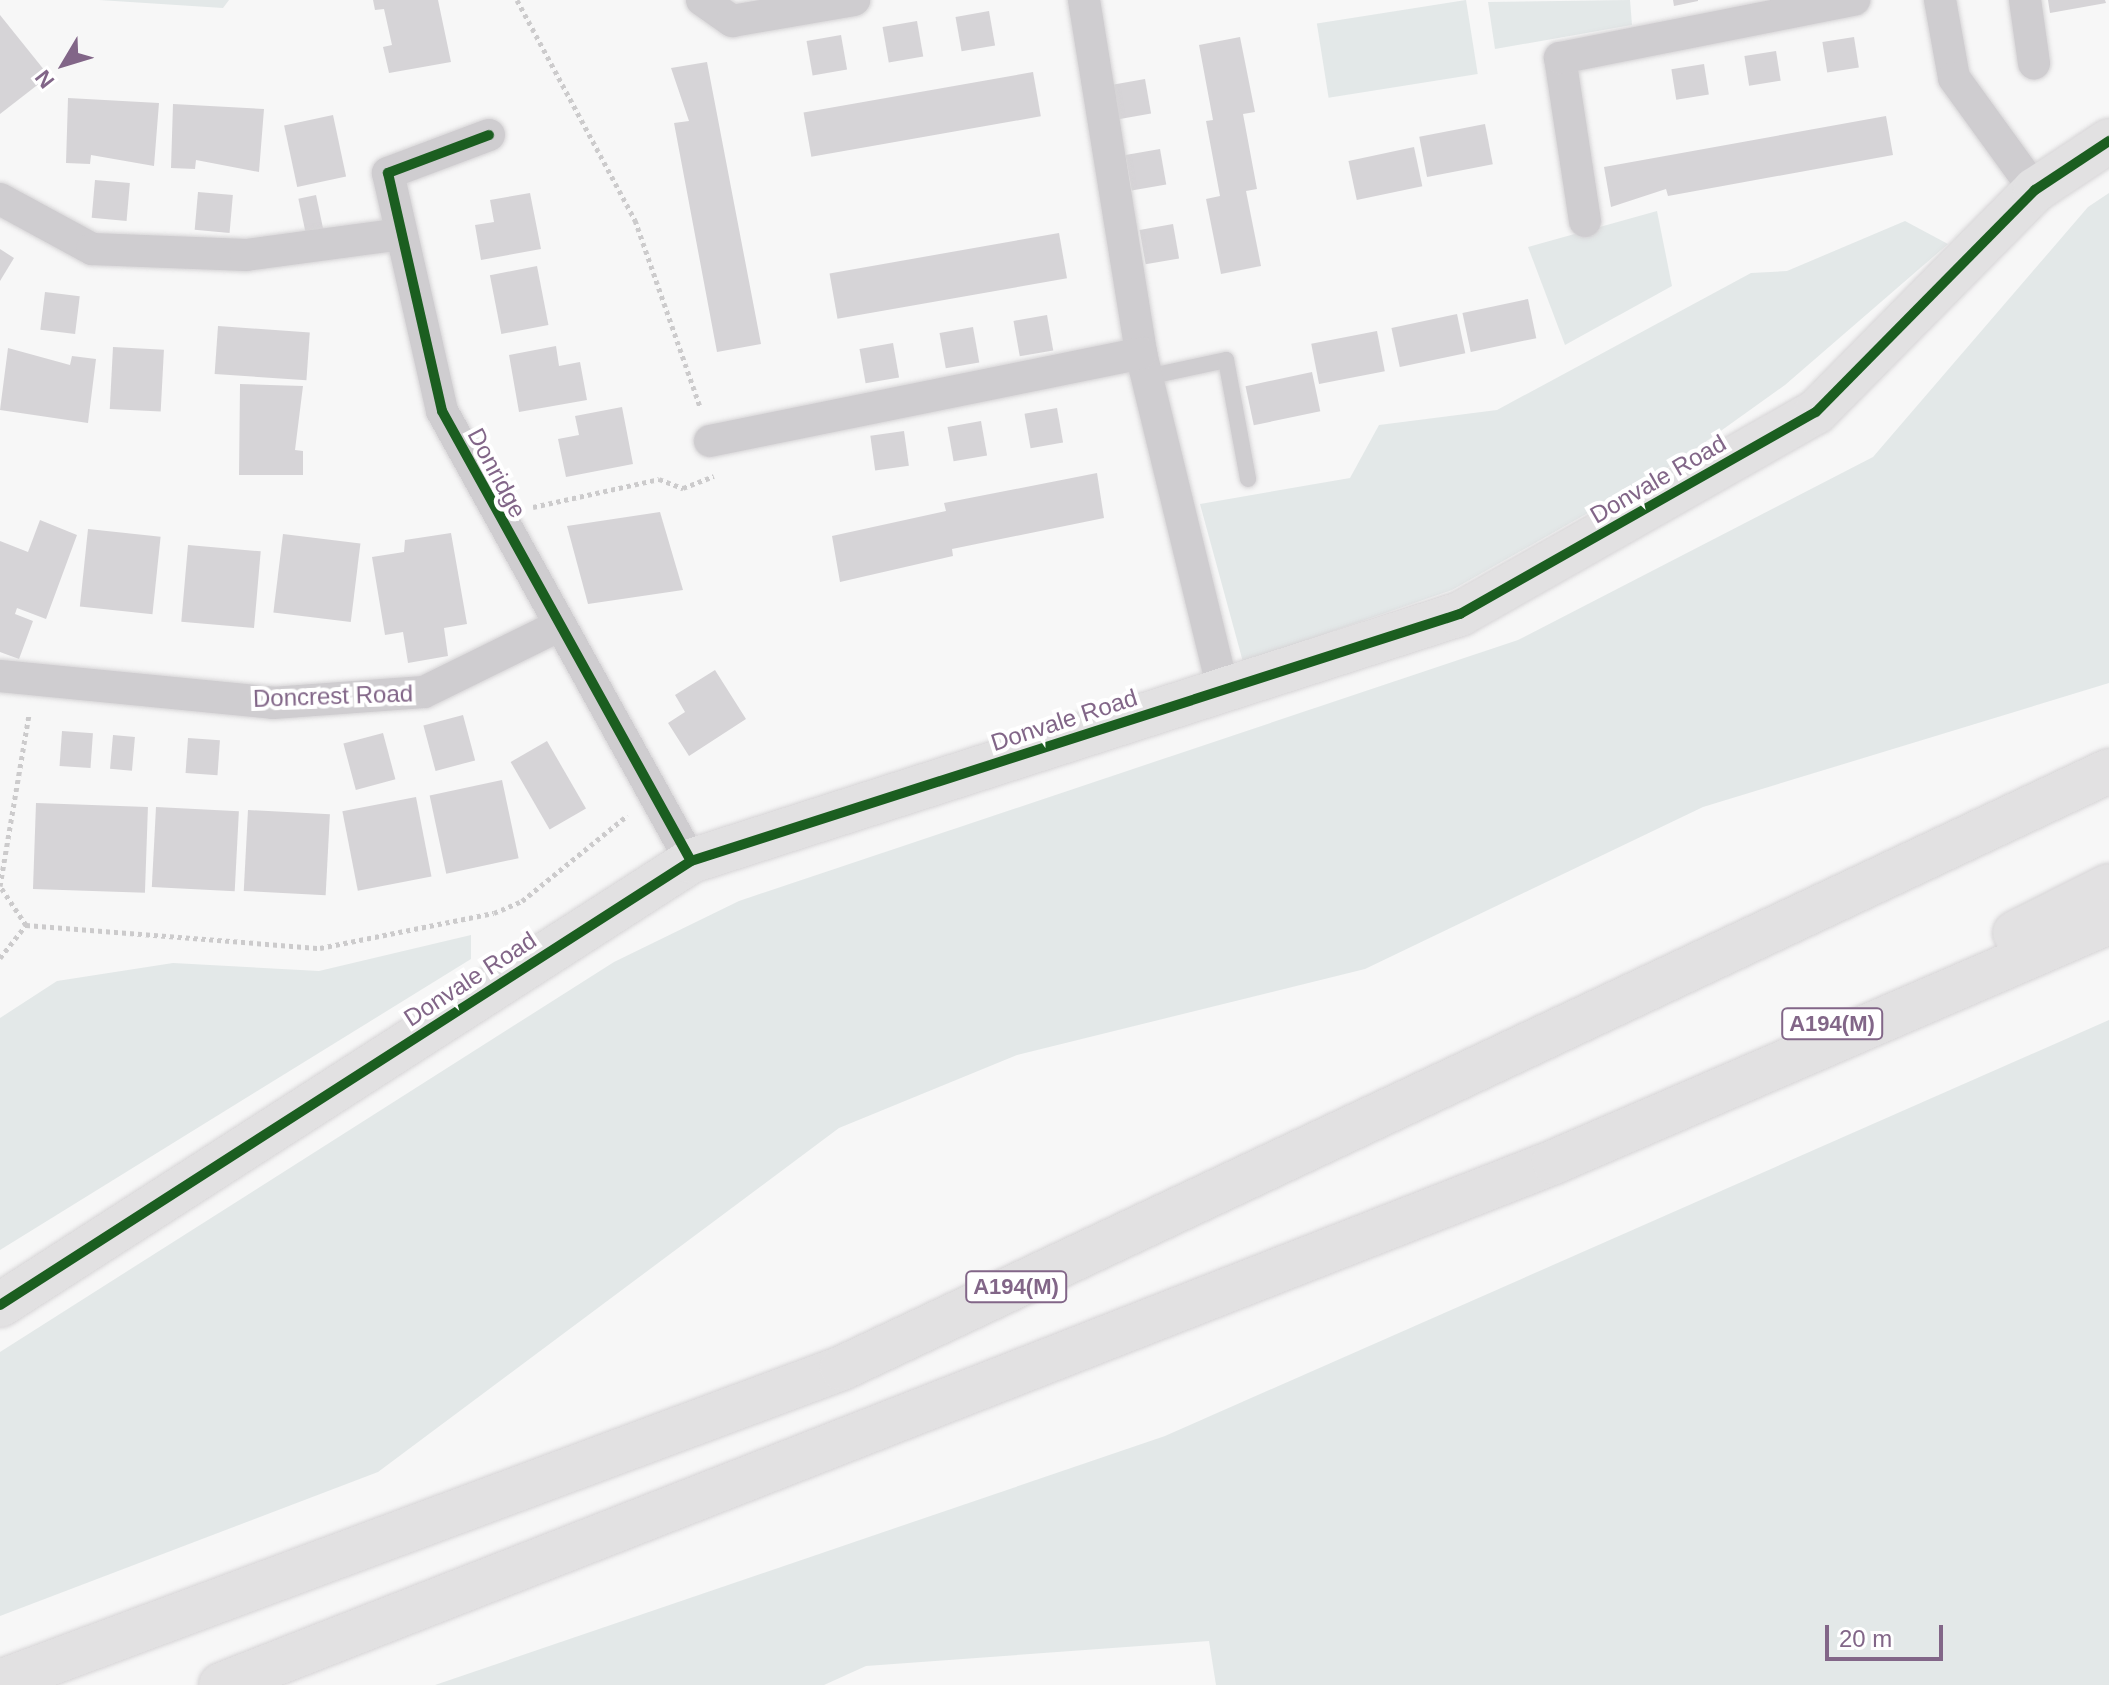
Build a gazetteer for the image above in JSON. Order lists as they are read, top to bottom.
{
  "streets": {
    "main road": ["Donvale Road", "A194(M)"],
    "street": ["Donridge", "Doncrest Road"]
  },
  "crossings": [
    ["Donridge", "Donvale Road"],
    ["Donridge", "Doncrest Road"]
  ],
  "scale_bar": "20 m",
  "north": "bottom left"
}
